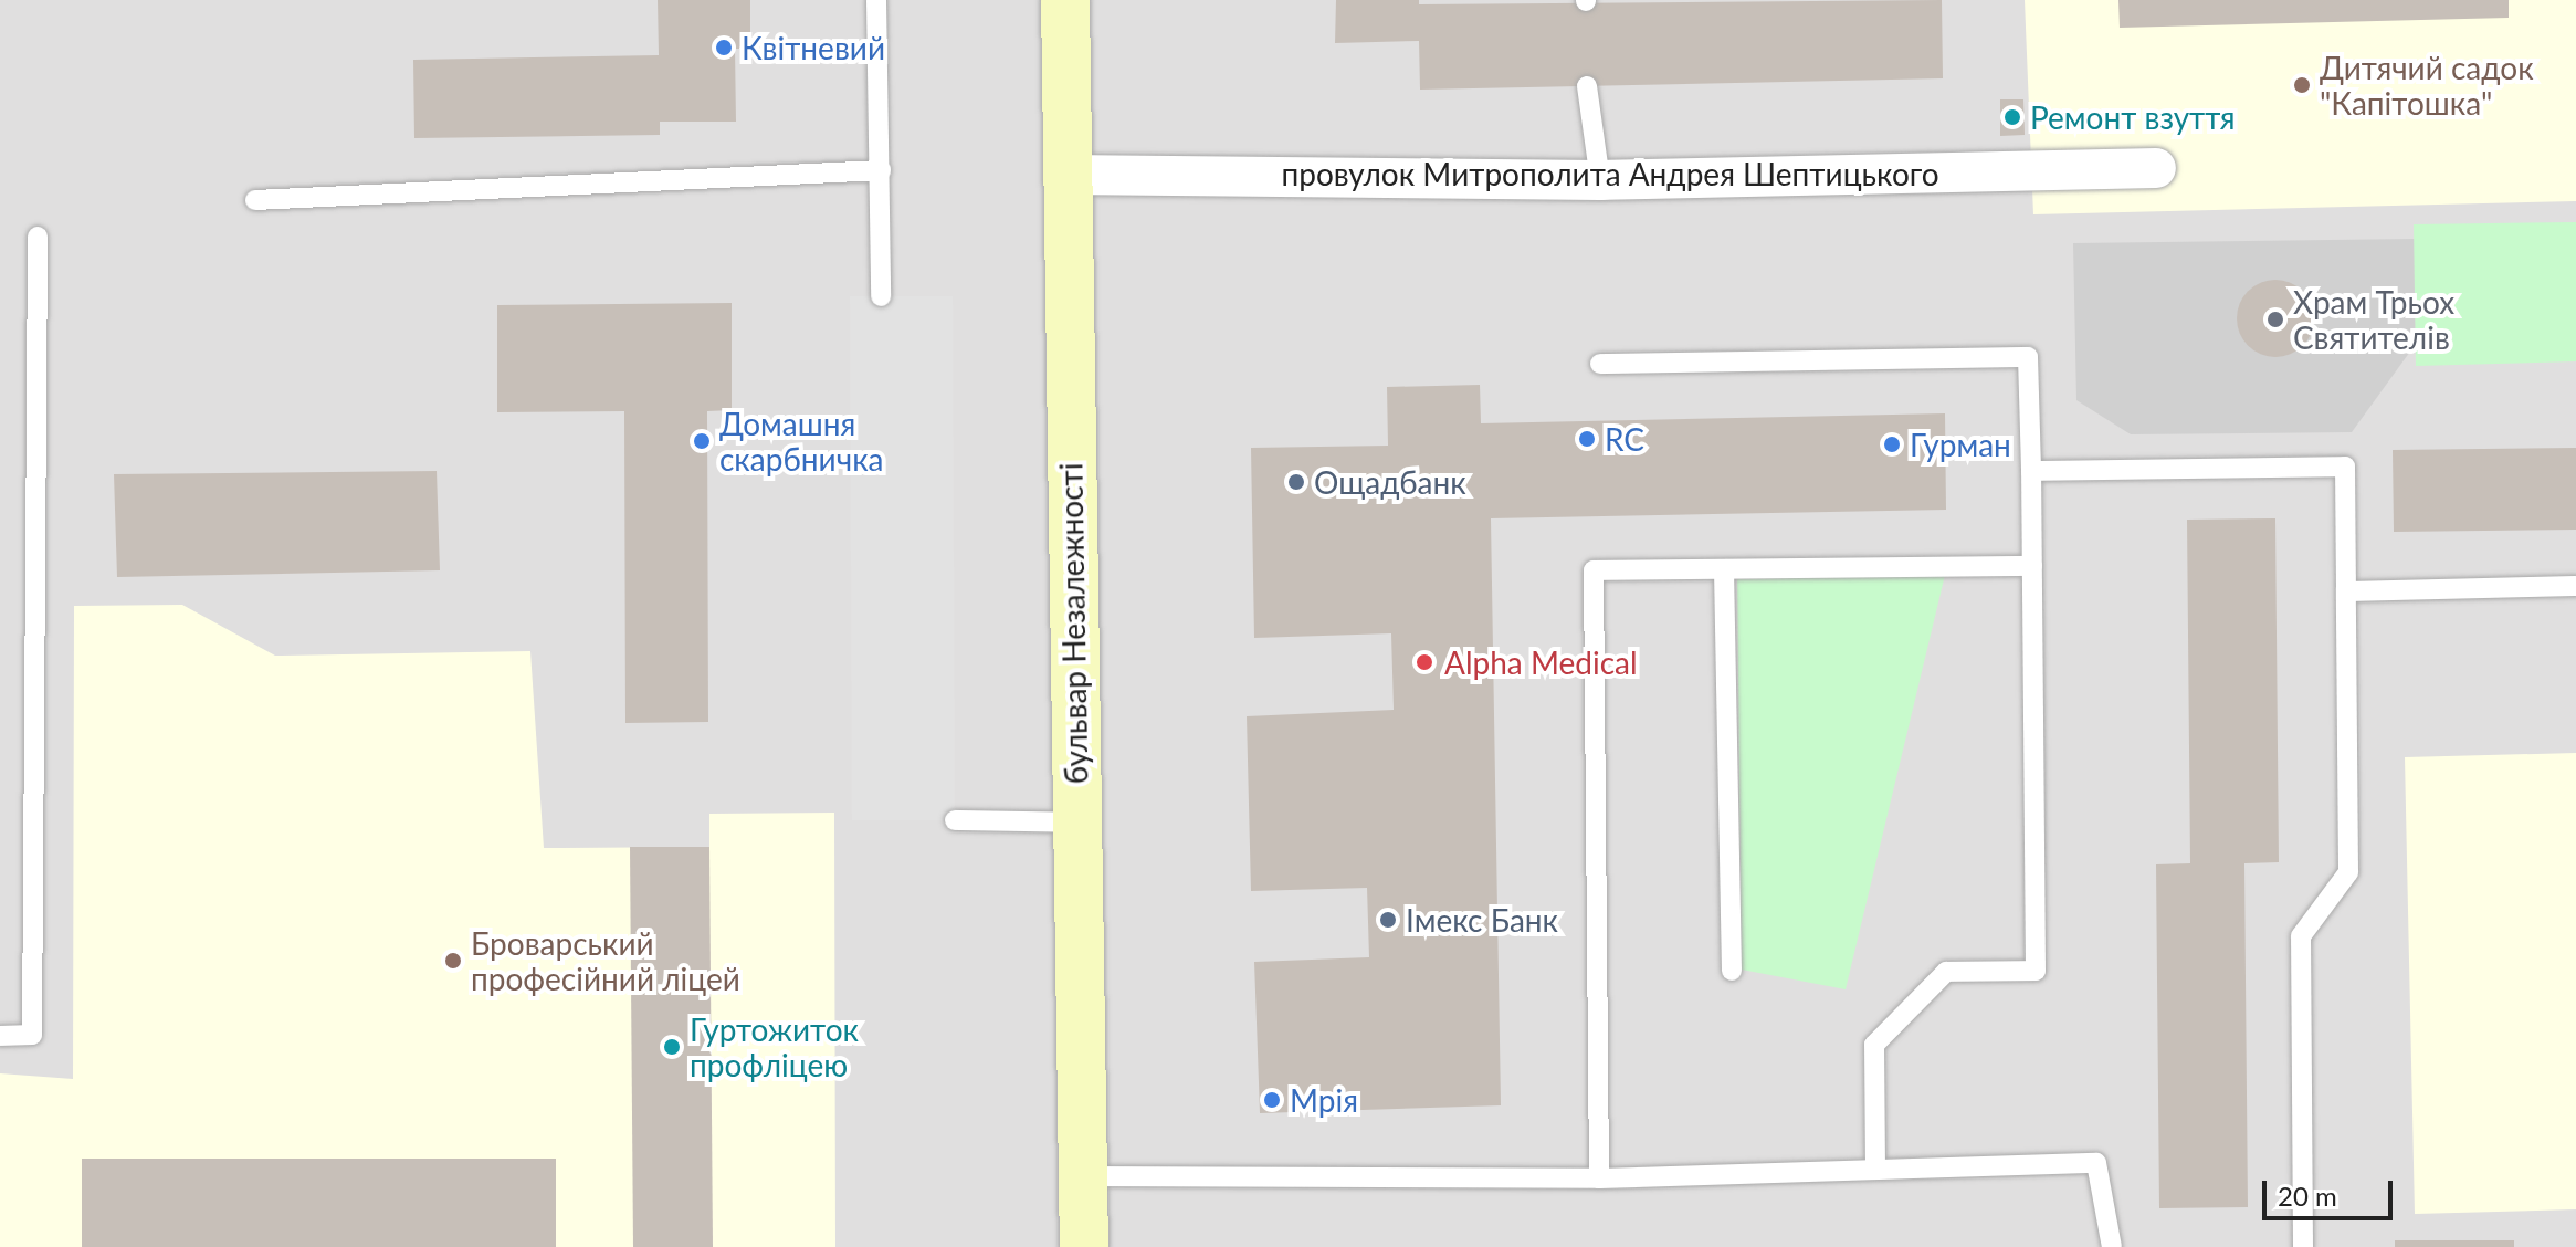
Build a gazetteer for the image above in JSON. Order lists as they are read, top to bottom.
{
  "streets": {
    "main road": ["бульвар Незалежності"],
    "street": ["провулок Митрополита Андрея Шептицького"]
  },
  "crossings": [
    ["провулок Митрополита Андрея Шептицького", "бульвар Незалежності"]
  ],
  "places": [
    "Квітневий",
    "Дитячий садок \"Капітошка\"",
    "Ремонт взуття",
    "Храм Трьох Святителів",
    "RC",
    "Домашня скарбничка",
    "Гурман",
    "Ощадбанк",
    "Alpha Medical",
    "Імекс Банк",
    "Броварський професійний ліцей",
    "Гуртожиток профліцею",
    "Мрія"
  ],
  "scale_bar": "20 m"
}
